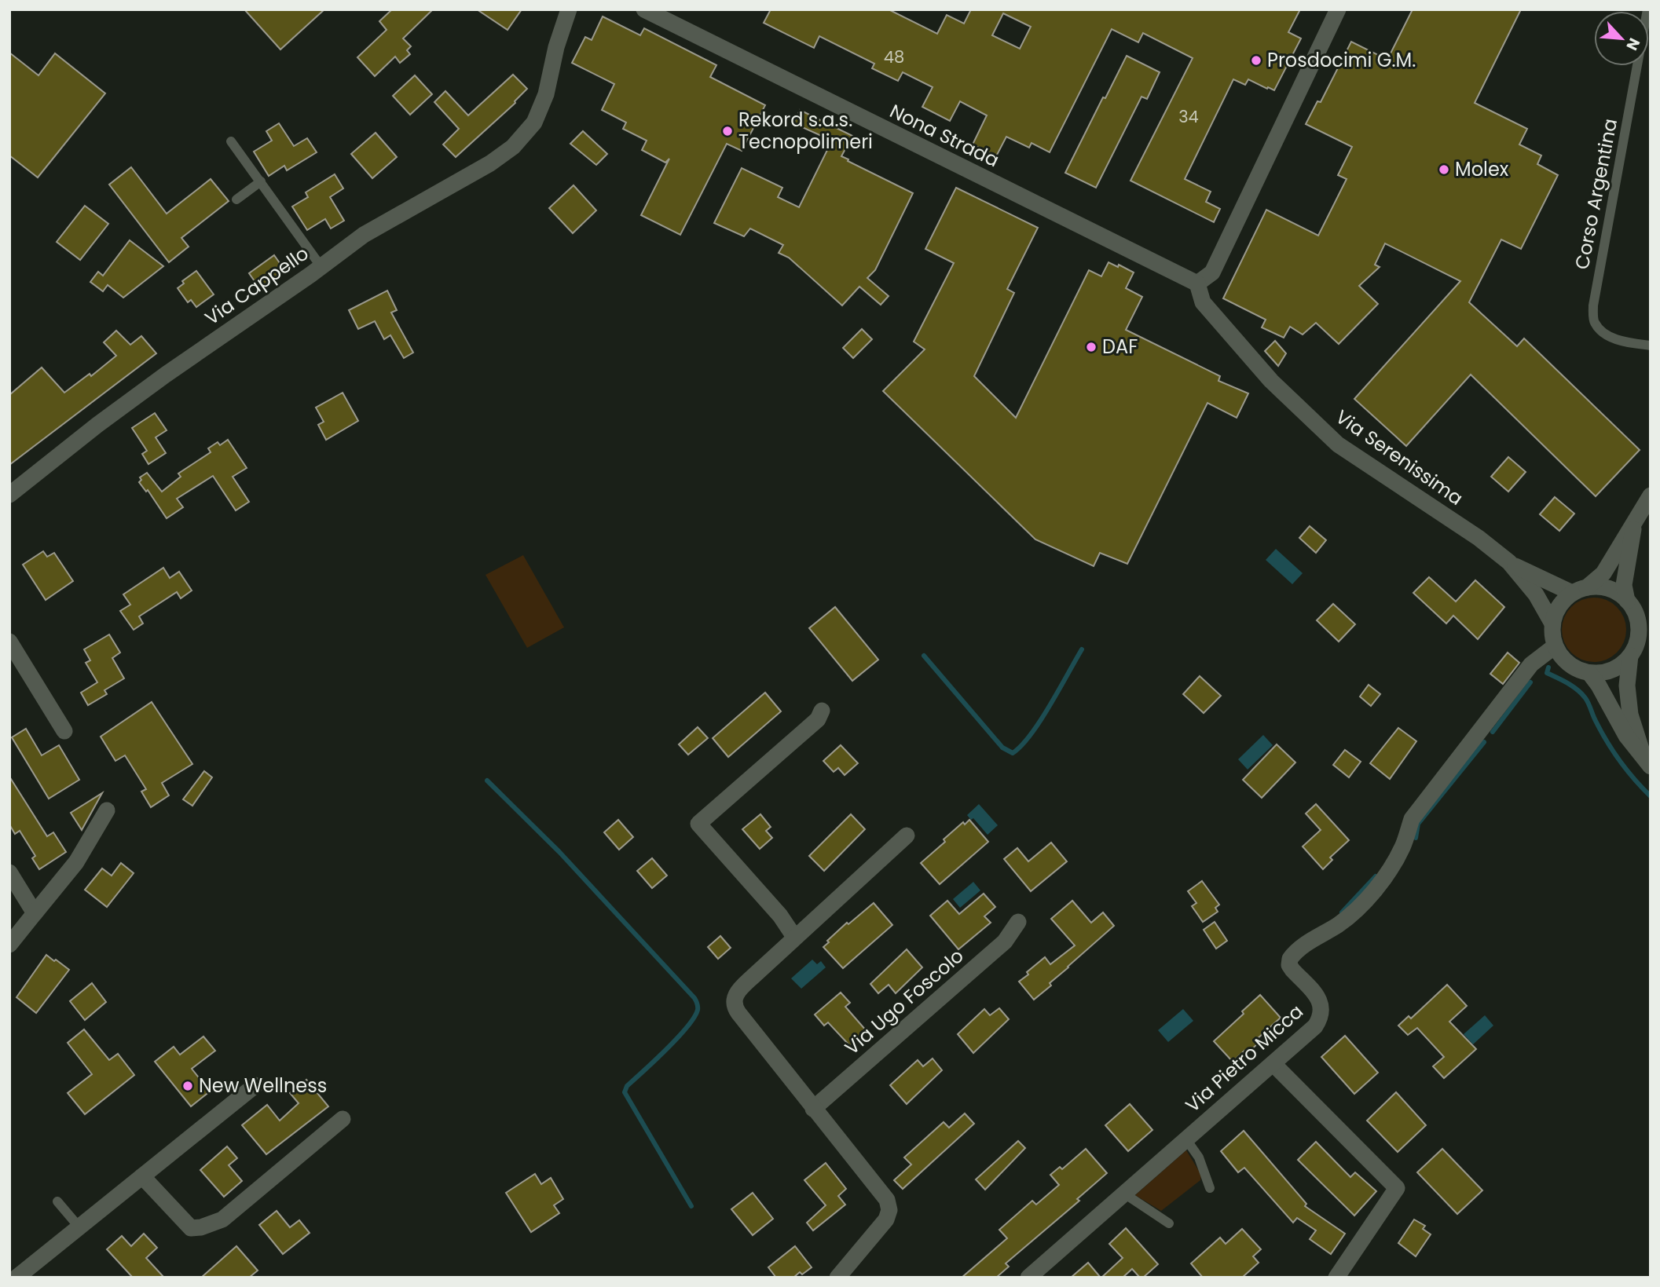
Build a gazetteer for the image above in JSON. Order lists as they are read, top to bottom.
{
  "streets": {
    "street": [
      "Nona Strada",
      "Via Cappello",
      "Via Serenissima",
      "Via Ugo Foscolo",
      "Via Pietro Micca"
    ],
    "lane": ["Corso Argentina"]
  },
  "crossings": [
    ["Nona Strada", "Via Serenissima"],
    ["Via Serenissima", "Via Pietro Micca"]
  ],
  "places": [
    "Prosdocimi G.M.",
    "Rekord s.a.s. Tecnopolimeri",
    "Molex",
    "DAF",
    "New Wellness"
  ],
  "house_numbers": ["48", "34"],
  "north": "bottom right"
}
